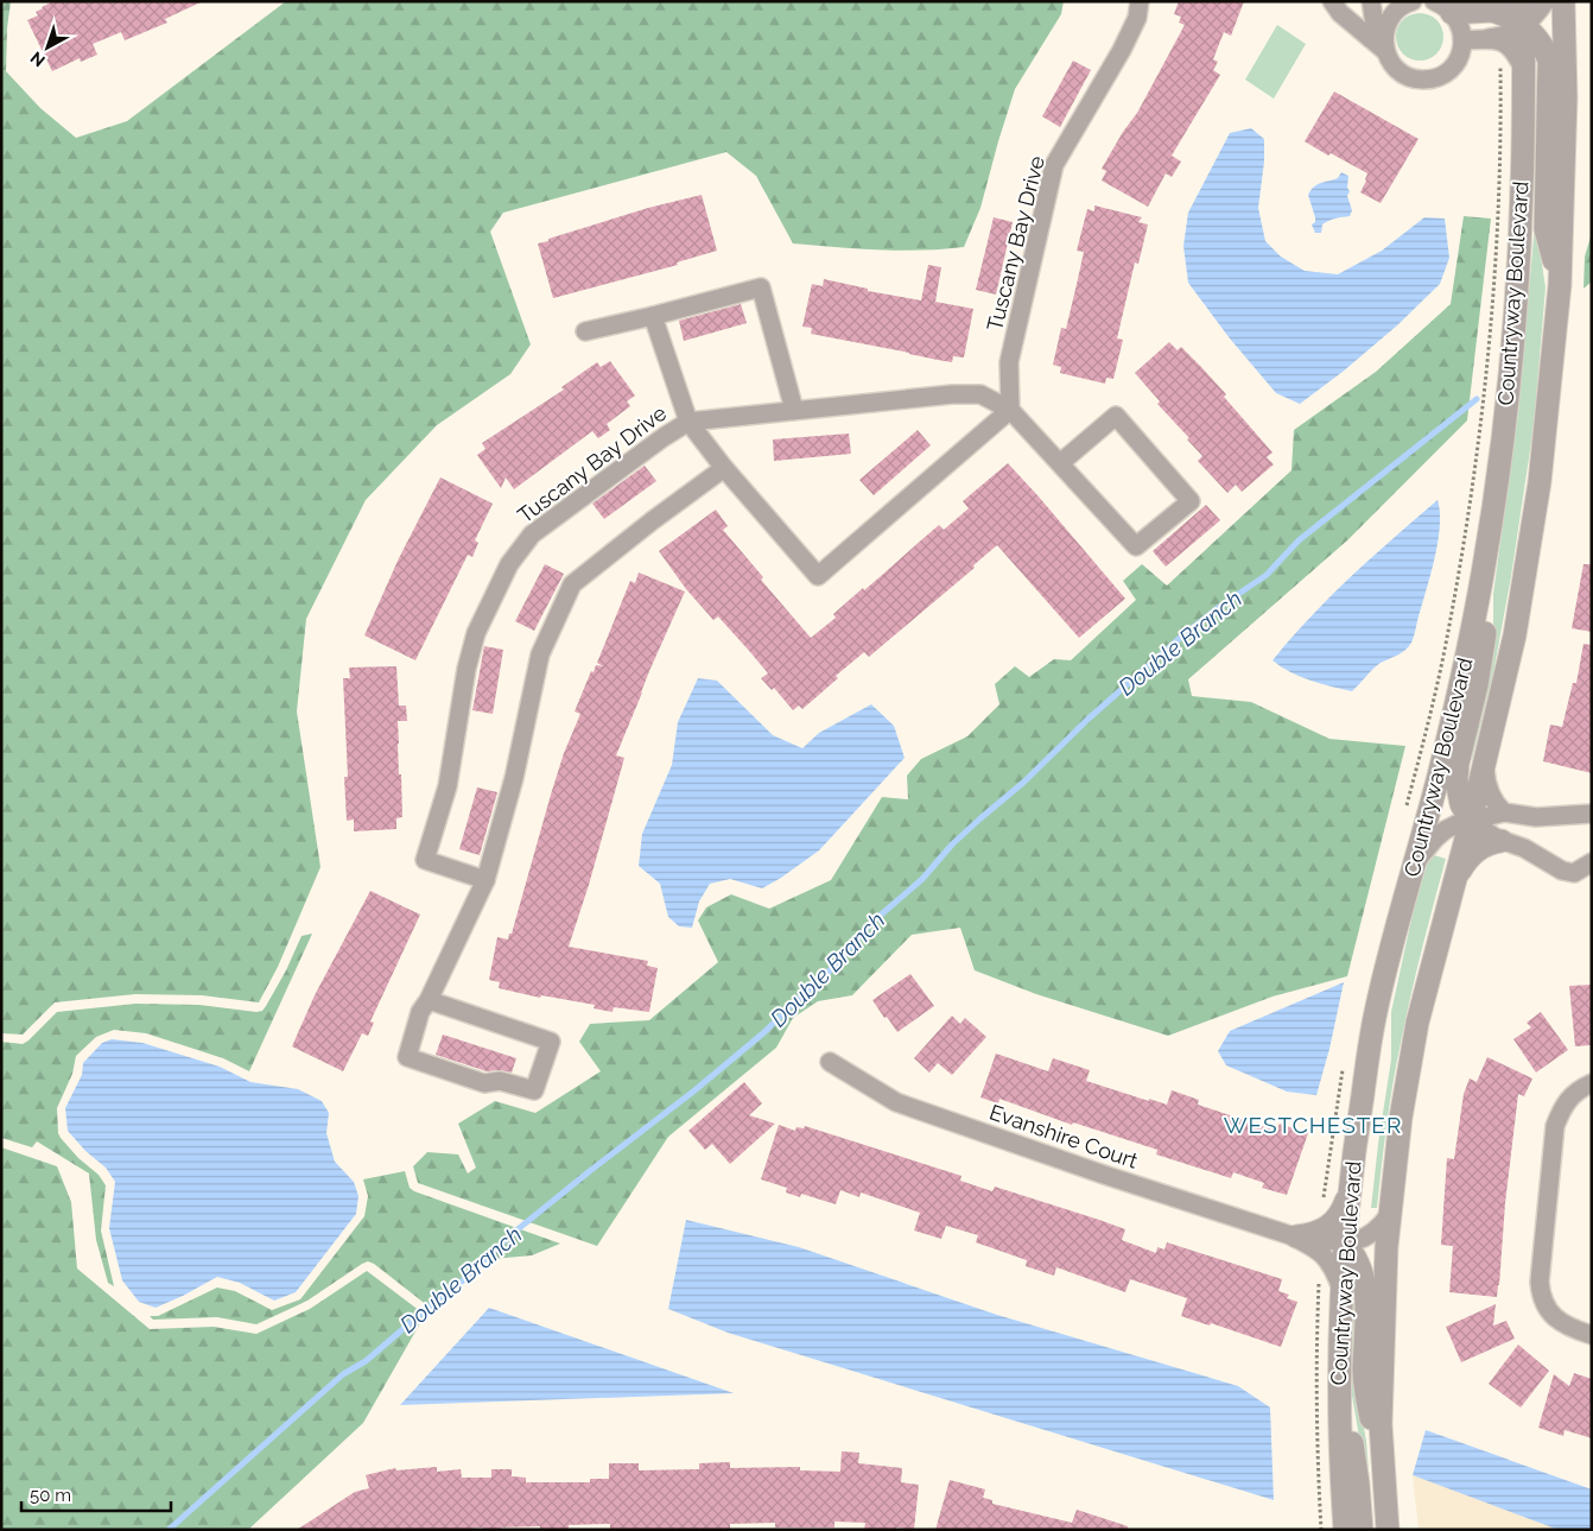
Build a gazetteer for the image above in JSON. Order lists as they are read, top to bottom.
{
  "streets": {
    "street": ["Tuscany Bay Drive", "Countryway Boulevard", "Evanshire Court"]
  },
  "crossings": [
    ["Countryway Boulevard", "Evanshire Court"]
  ],
  "districts": ["WESTCHESTER"],
  "water": ["Double Branch"],
  "scale_bar": "50 m",
  "north": "bottom left"
}
